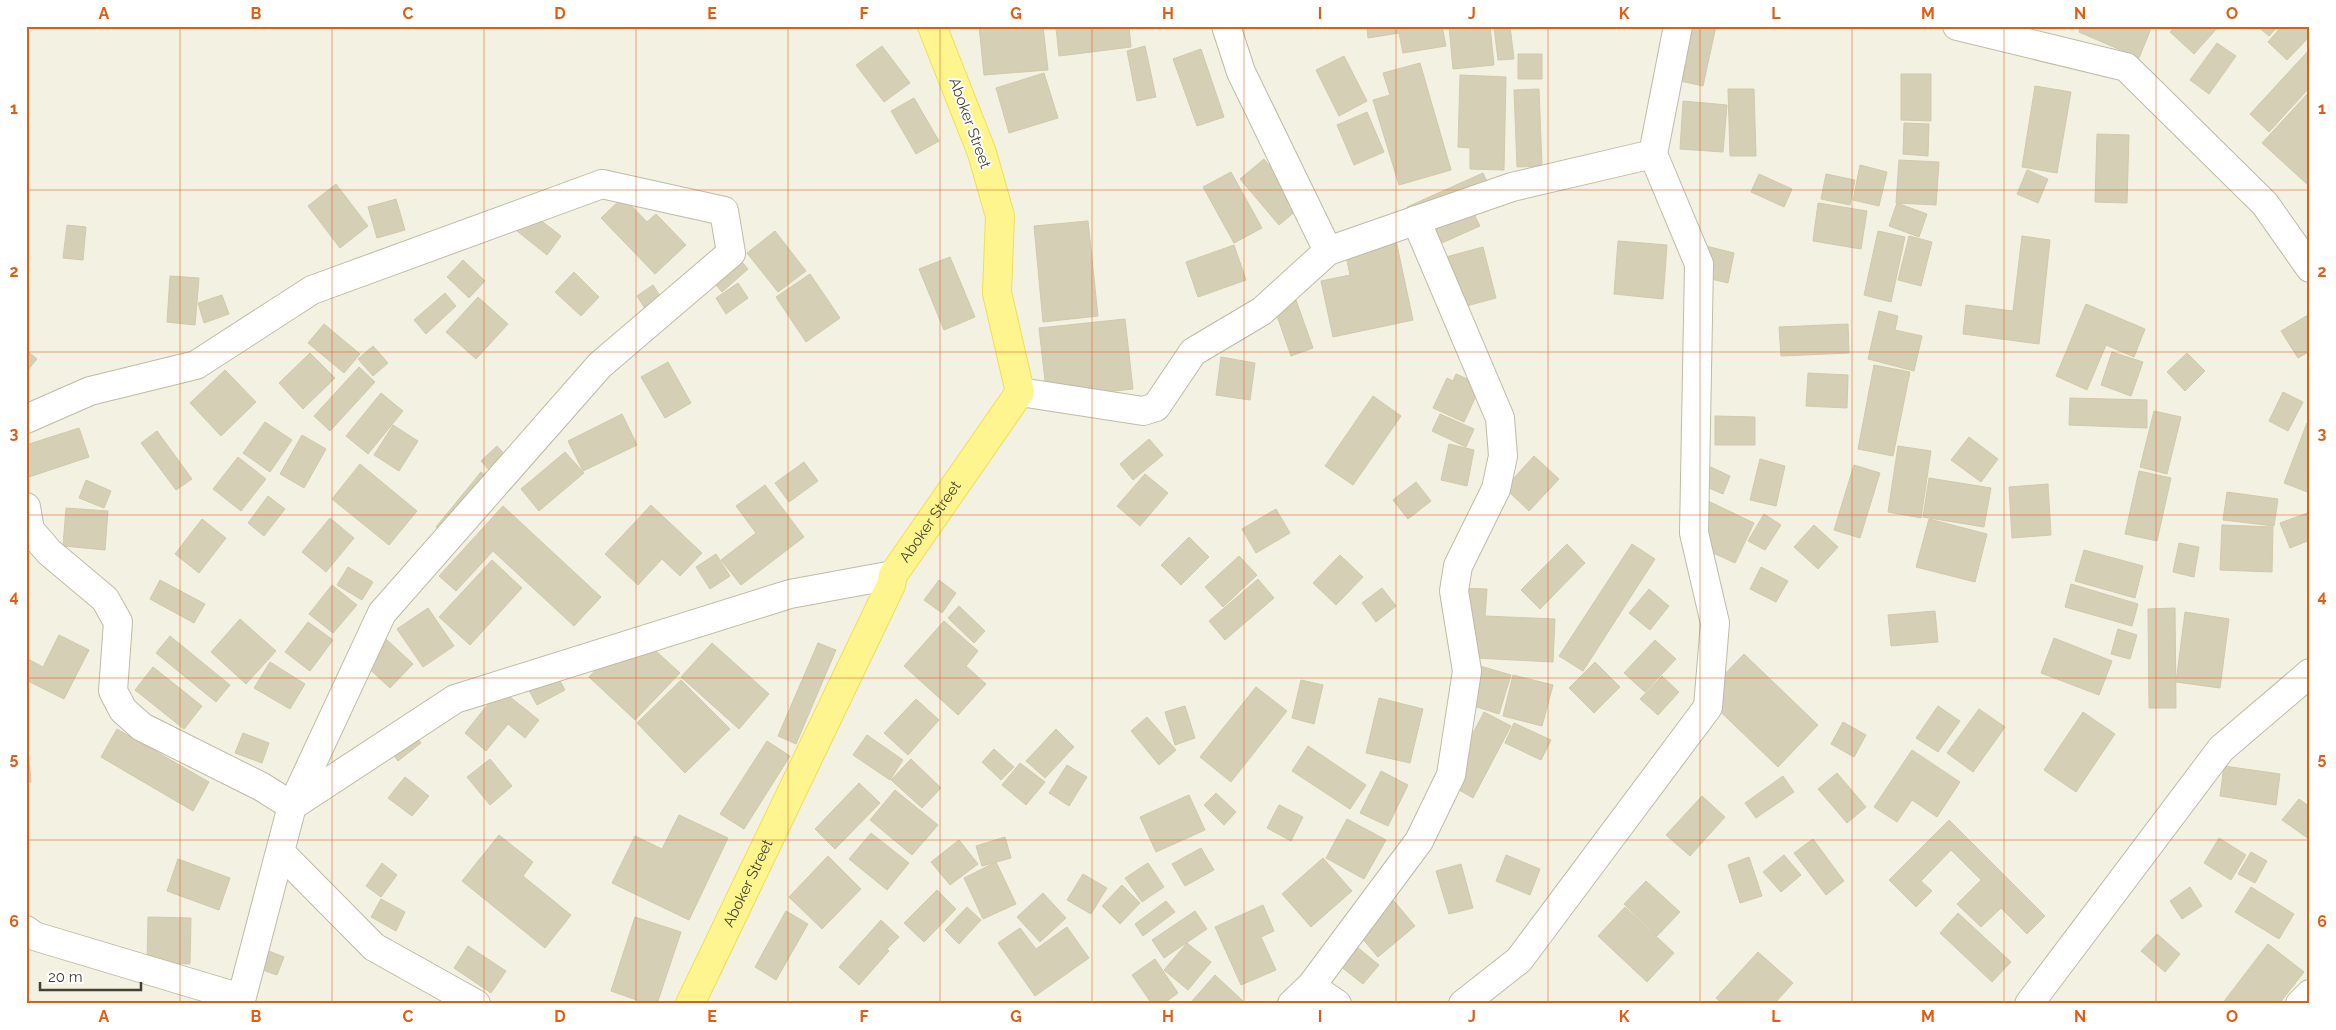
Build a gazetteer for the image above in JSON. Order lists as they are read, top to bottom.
{
  "streets": {
    "main road": ["Aboker Street"]
  },
  "scale_bar": "20 m",
  "grid": {
    "columns": [
      "A",
      "B",
      "C",
      "D",
      "E",
      "F",
      "G",
      "H",
      "I",
      "J",
      "K",
      "L",
      "M",
      "N",
      "O"
    ],
    "rows": [
      "1",
      "2",
      "3",
      "4",
      "5",
      "6"
    ]
  }
}
